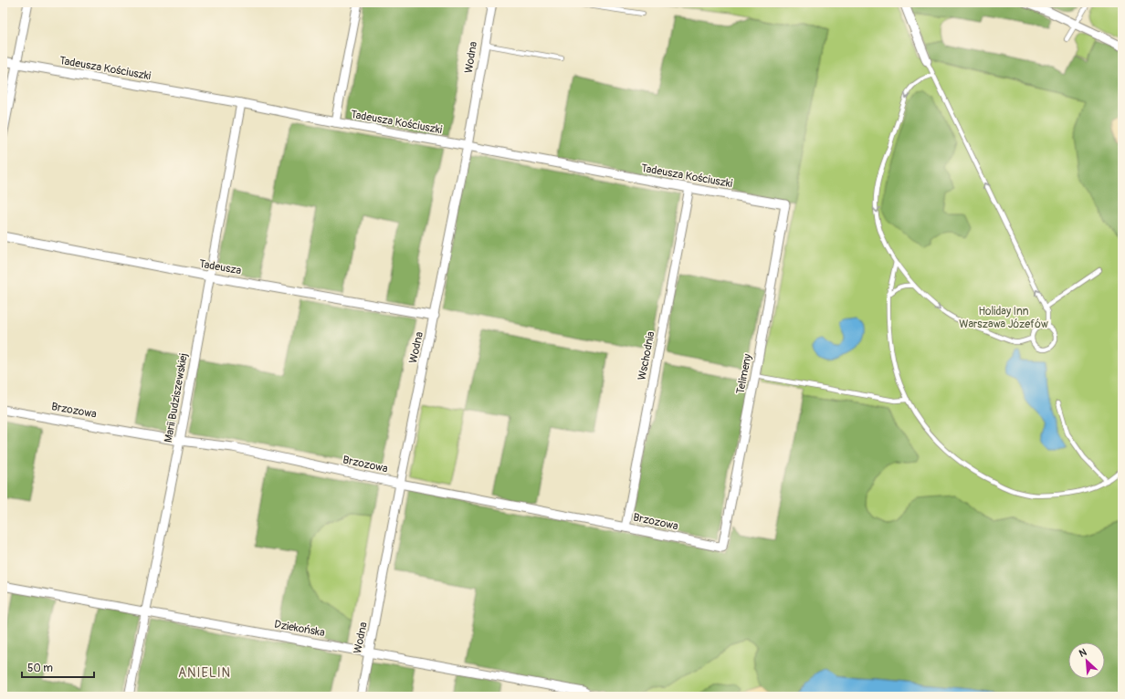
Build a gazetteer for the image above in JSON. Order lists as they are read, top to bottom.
{
  "streets": {
    "street": [
      "Wodna",
      "Tadeusza Kościuszki",
      "Tadeusza",
      "Wschodnia",
      "Telimeny",
      "Marii Budziszewskiej",
      "Brzozowa",
      "Dziekońska"
    ]
  },
  "crossings": [
    ["Wodna", "Tadeusza Kościuszki"],
    ["Wodna", "Tadeusza"],
    ["Wodna", "Brzozowa"],
    ["Wodna", "Dziekońska"],
    ["Tadeusza Kościuszki", "Wschodnia"],
    ["Tadeusza Kościuszki", "Telimeny"],
    ["Tadeusza Kościuszki", "Marii Budziszewskiej"],
    ["Tadeusza", "Marii Budziszewskiej"],
    ["Wschodnia", "Brzozowa"],
    ["Telimeny", "Brzozowa"],
    ["Marii Budziszewskiej", "Brzozowa"],
    ["Marii Budziszewskiej", "Dziekońska"]
  ],
  "districts": ["ANIELIN"],
  "parks": ["Holiday Inn Warszawa Józefów"],
  "scale_bar": "50 m",
  "north": "top left"
}
